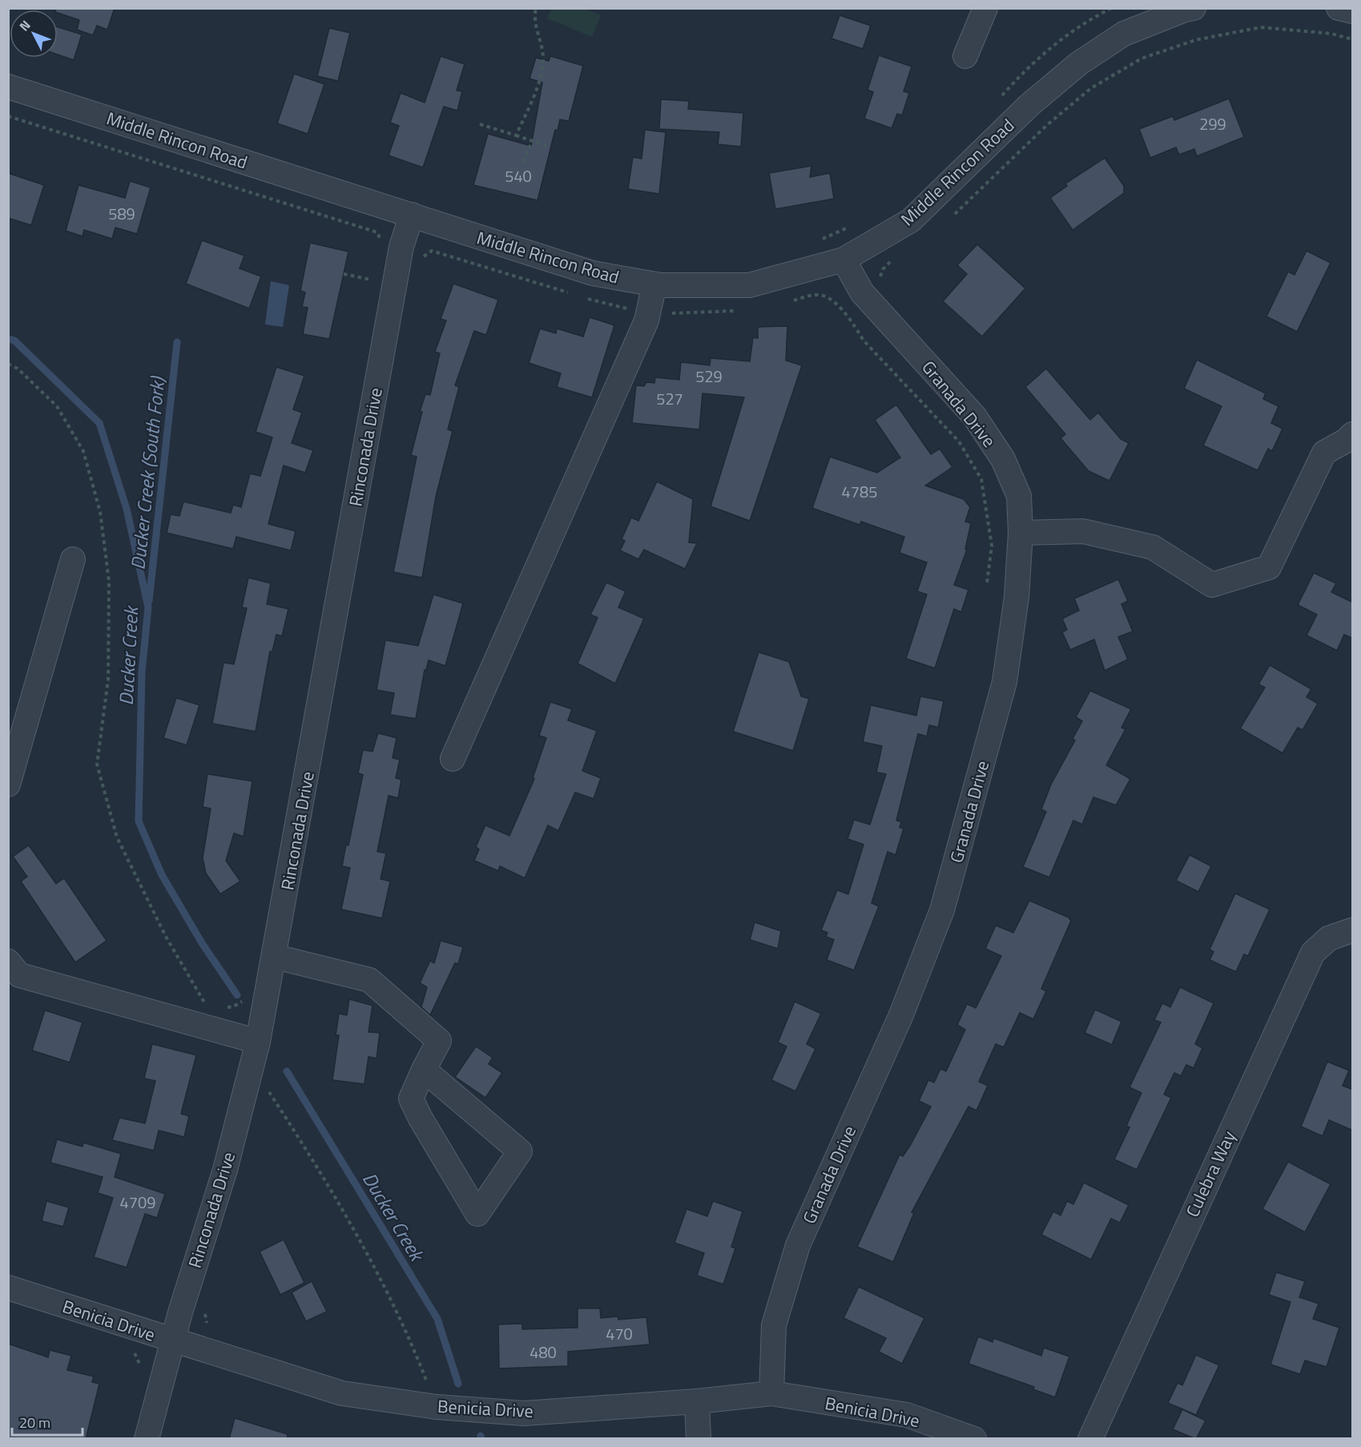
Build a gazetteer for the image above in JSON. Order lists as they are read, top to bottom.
{
  "streets": {
    "street": [
      "Middle Rincon Road",
      "Granada Drive",
      "Rinconada Drive",
      "Culebra Way",
      "Benicia Drive"
    ]
  },
  "crossings": [
    ["Middle Rincon Road", "Granada Drive"],
    ["Middle Rincon Road", "Rinconada Drive"],
    ["Granada Drive", "Benicia Drive"],
    ["Rinconada Drive", "Benicia Drive"]
  ],
  "water": ["Ducker Creek (South Fork)", "Ducker Creek"],
  "house_numbers": [
    "299",
    "540",
    "589",
    "529",
    "527",
    "4785",
    "4709",
    "470",
    "480"
  ],
  "scale_bar": "20 m",
  "north": "top left"
}
